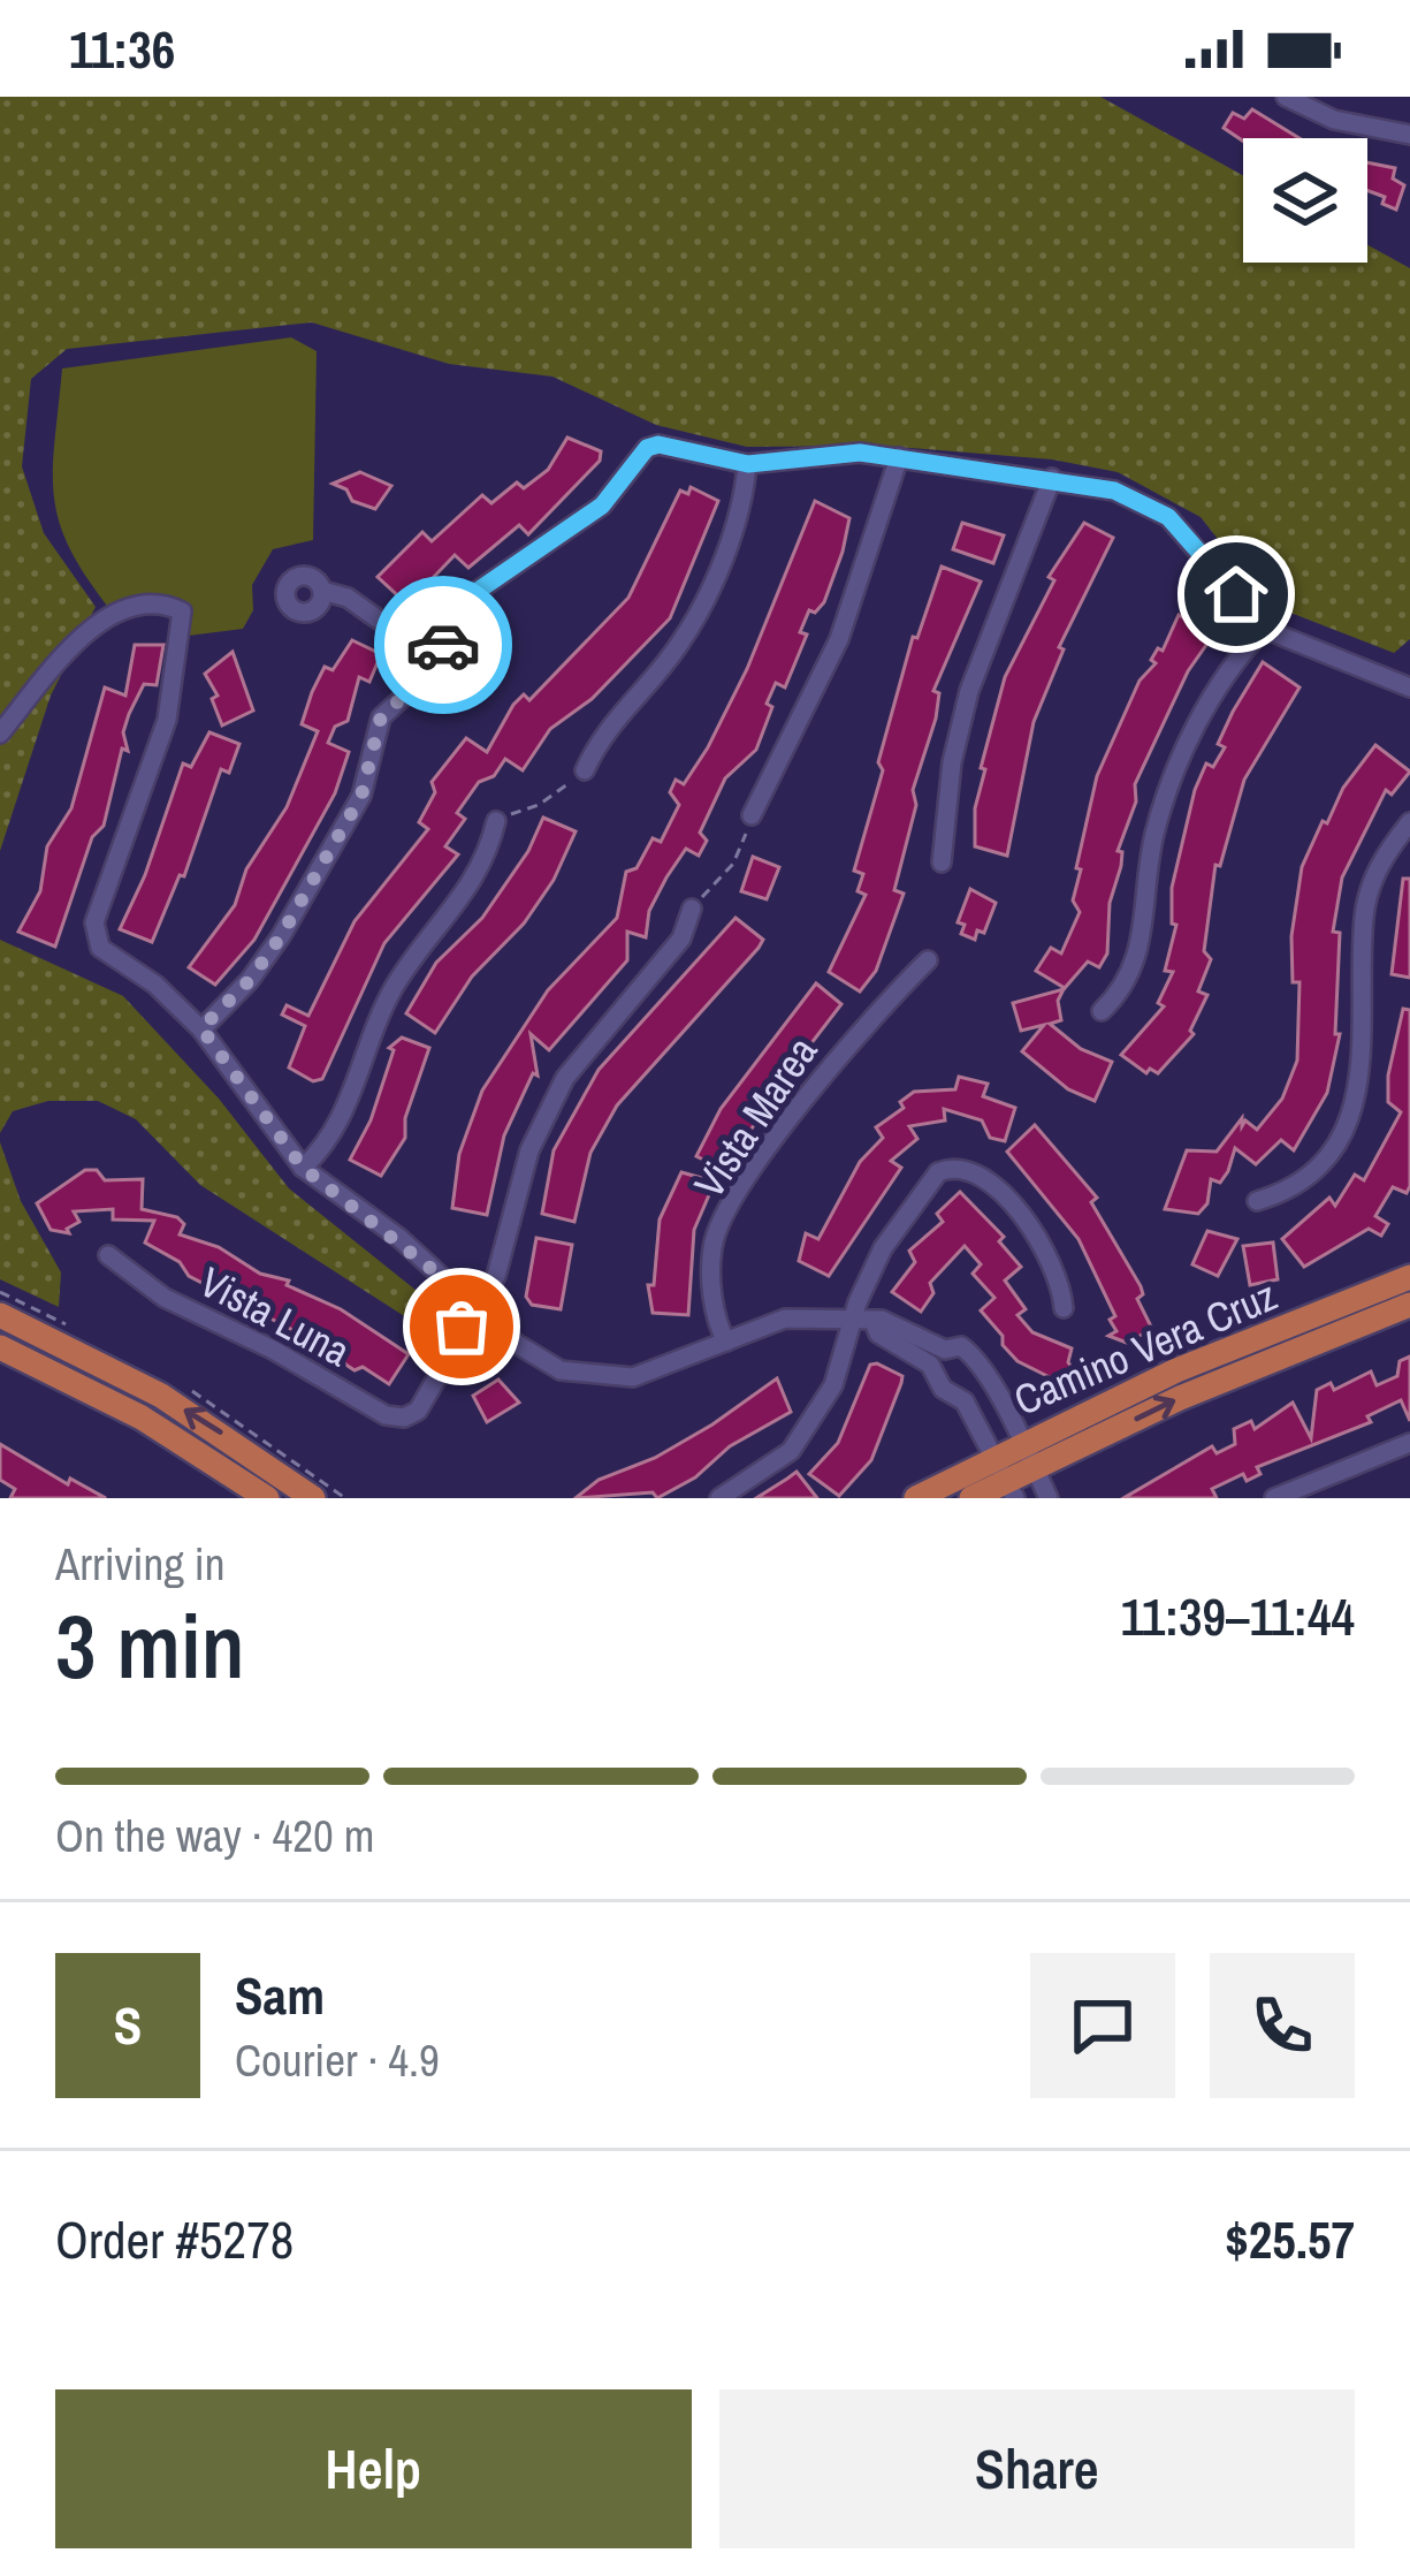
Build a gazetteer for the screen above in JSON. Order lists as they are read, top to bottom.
{
  "streets": {
    "main road": ["Camino Vera Cruz"],
    "street": ["Vista Marea", "Vista Luna"]
  },
  "page": {
    "status": "11:36",
    "heading": ["3 min", "Arriving in", "11:39–11:44"],
    "panel": [
      "Sam",
      "Courier · 4.9",
      "Order #5278",
      "$25.57"
    ],
    "bar": "On the way · 420 m",
    "round": "S",
    "buttons": ["Help", "Share"]
  }
}
